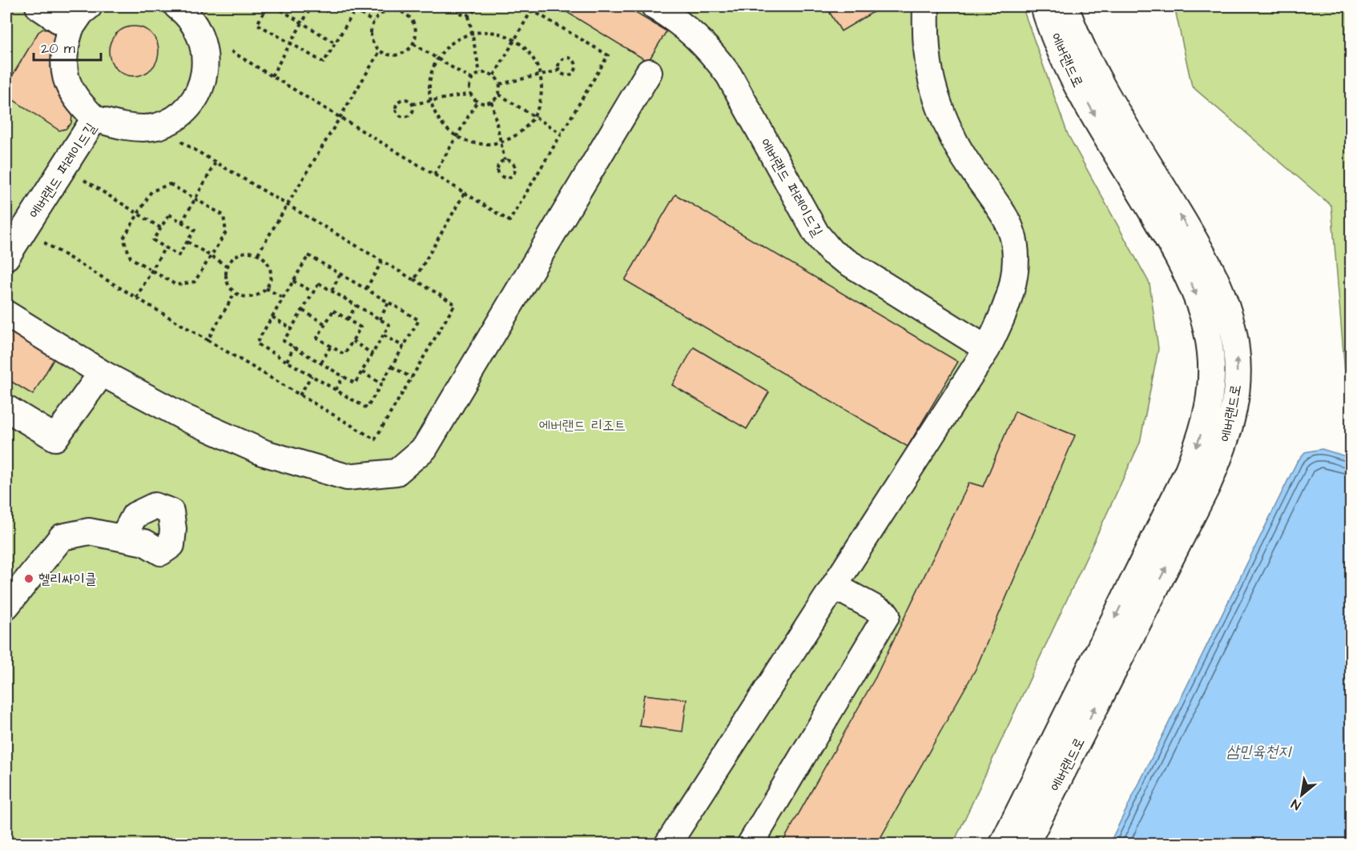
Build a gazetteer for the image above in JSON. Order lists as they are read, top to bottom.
{
  "streets": {
    "street": ["에버랜드로", "에버랜드 퍼레이드길"]
  },
  "water": ["삼민육천지"],
  "parks": ["에버랜드 리조트"],
  "places": ["헬리싸이클"],
  "scale_bar": "20 m",
  "north": "bottom left"
}
